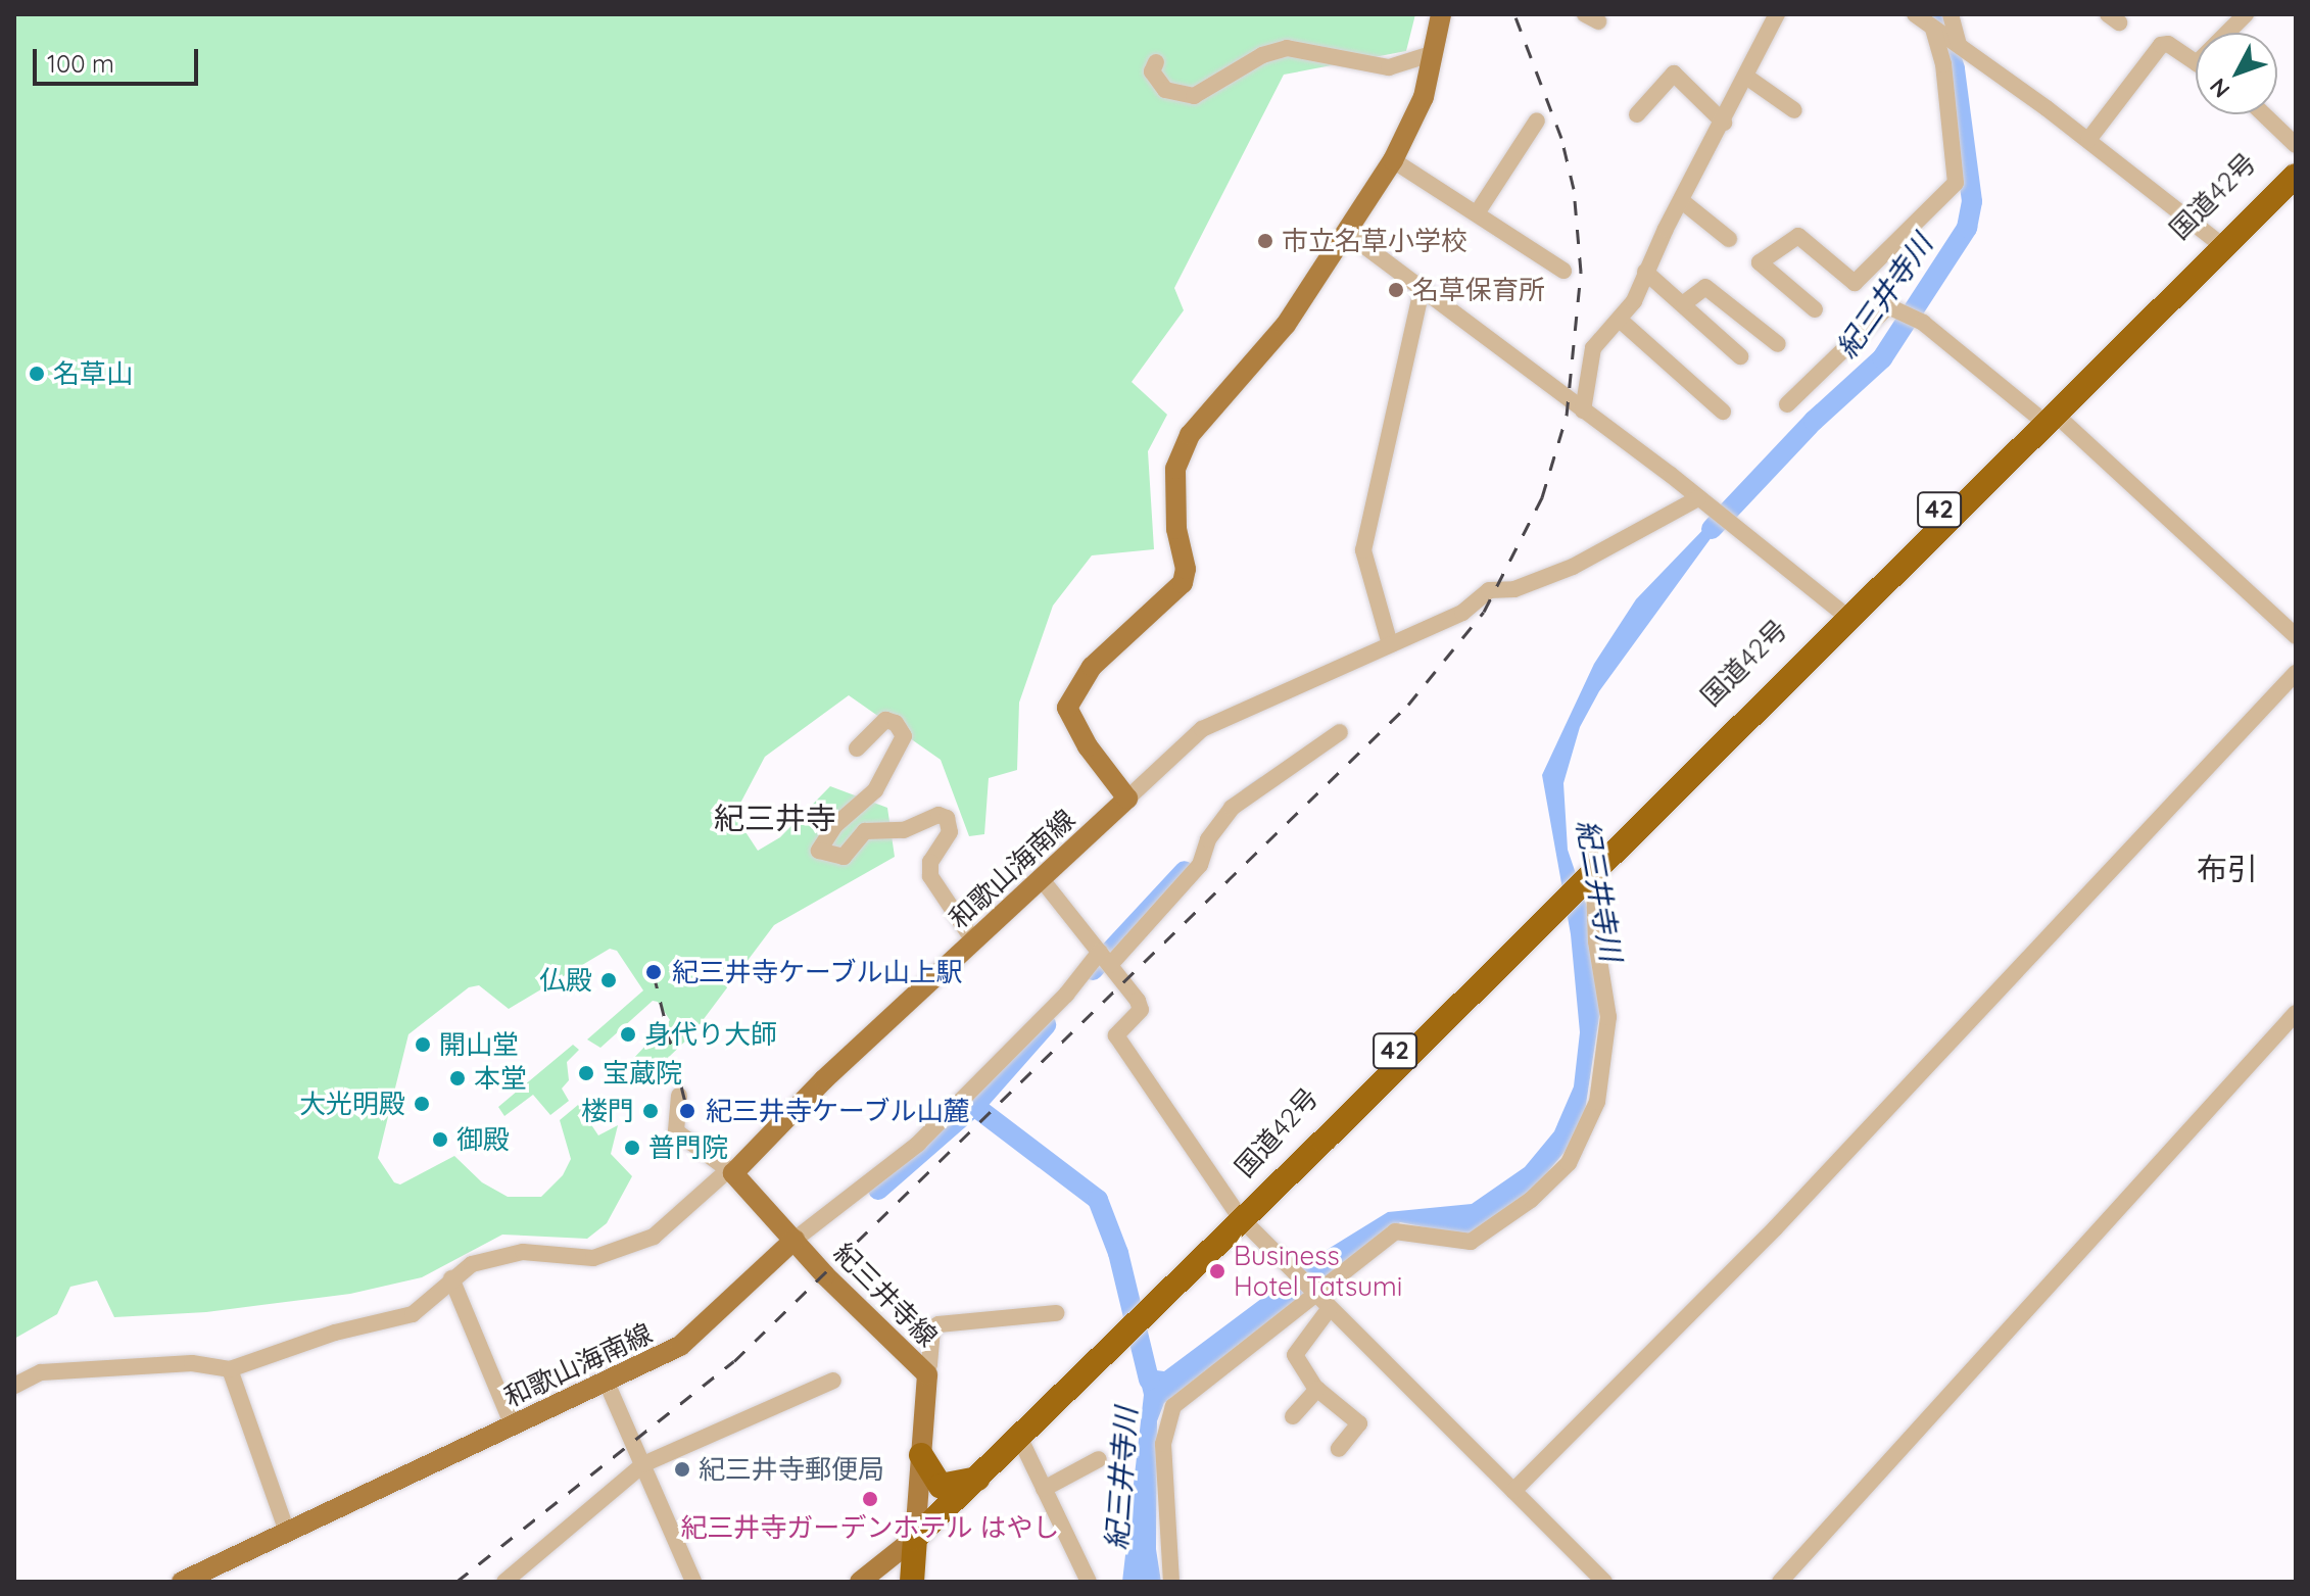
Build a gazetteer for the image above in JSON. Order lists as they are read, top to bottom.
{
  "streets": {
    "highway": ["国道42号", "42"],
    "main road": ["和歌山海南線", "紀三井寺線"]
  },
  "crossings": [
    ["国道42号", "紀三井寺線"],
    ["和歌山海南線", "紀三井寺線"]
  ],
  "districts": ["紀三井寺", "布引"],
  "water": ["紀三井寺川"],
  "places": [
    "市立名草小学校",
    "名草保育所",
    "名草山",
    "紀三井寺ケーブル山上駅",
    "仏殿",
    "身代り大師",
    "開山堂",
    "宝蔵院",
    "本堂",
    "大光明殿",
    "楼門",
    "紀三井寺ケーブル山麓",
    "御殿",
    "普門院",
    "Business Hotel Tatsumi",
    "紀三井寺郵便局",
    "紀三井寺ガーデンホテル はやし"
  ],
  "scale_bar": "100 m",
  "north": "bottom left"
}
